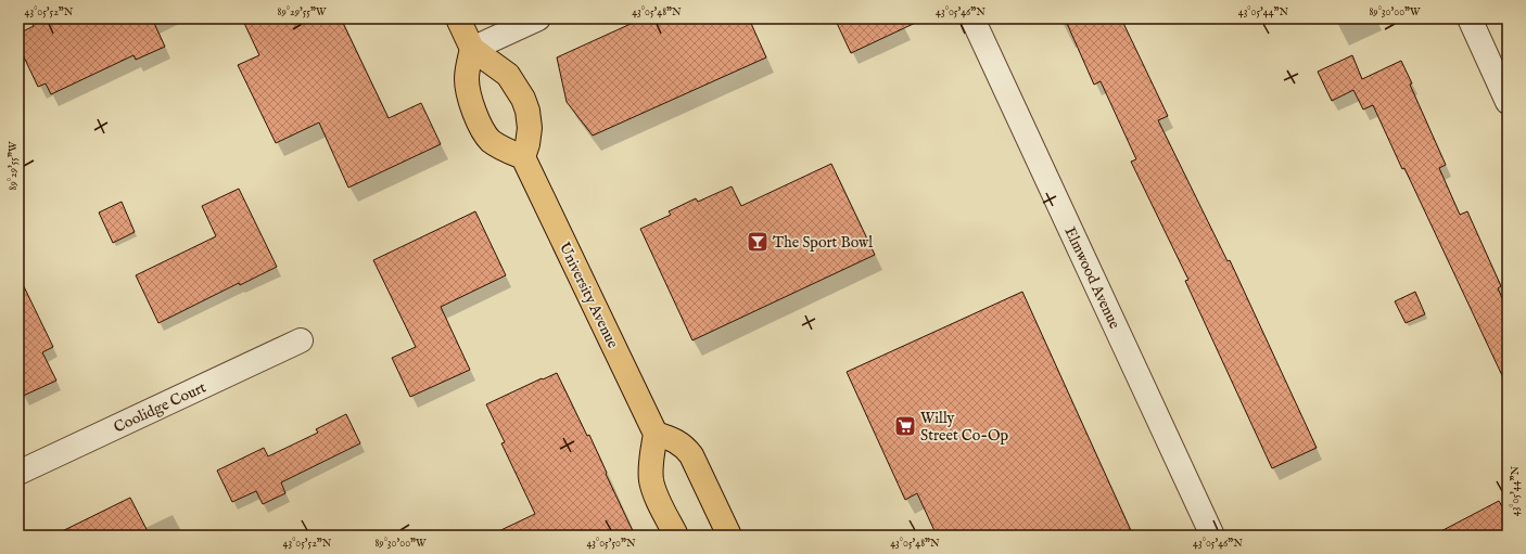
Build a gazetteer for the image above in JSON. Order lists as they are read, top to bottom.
{
  "streets": {
    "main road": ["University Avenue"],
    "street": ["Elmwood Avenue", "Coolidge Court"]
  },
  "places": {
    "bar": ["The Sport Bowl"],
    "supermarket": ["Willy Street Co-Op"]
  },
  "coordinates": [
    "43°05'52\"N",
    "89°29'55\"W",
    "43°05'48\"N",
    "43°05'46\"N",
    "43°05'44\"N",
    "89°30'00\"W",
    "43°05'50\"N"
  ]
}
